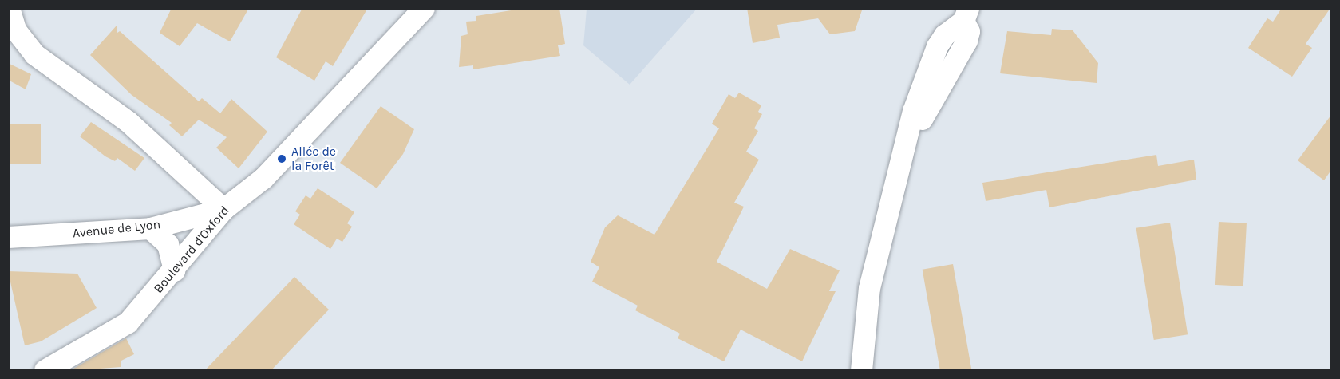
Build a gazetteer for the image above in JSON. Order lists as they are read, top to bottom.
{
  "streets": {
    "street": ["Avenue de Lyon", "Boulevard d'Oxford"]
  },
  "crossings": [
    ["Avenue de Lyon", "Boulevard d'Oxford"]
  ],
  "places": ["Allée de la Forêt"]
}
